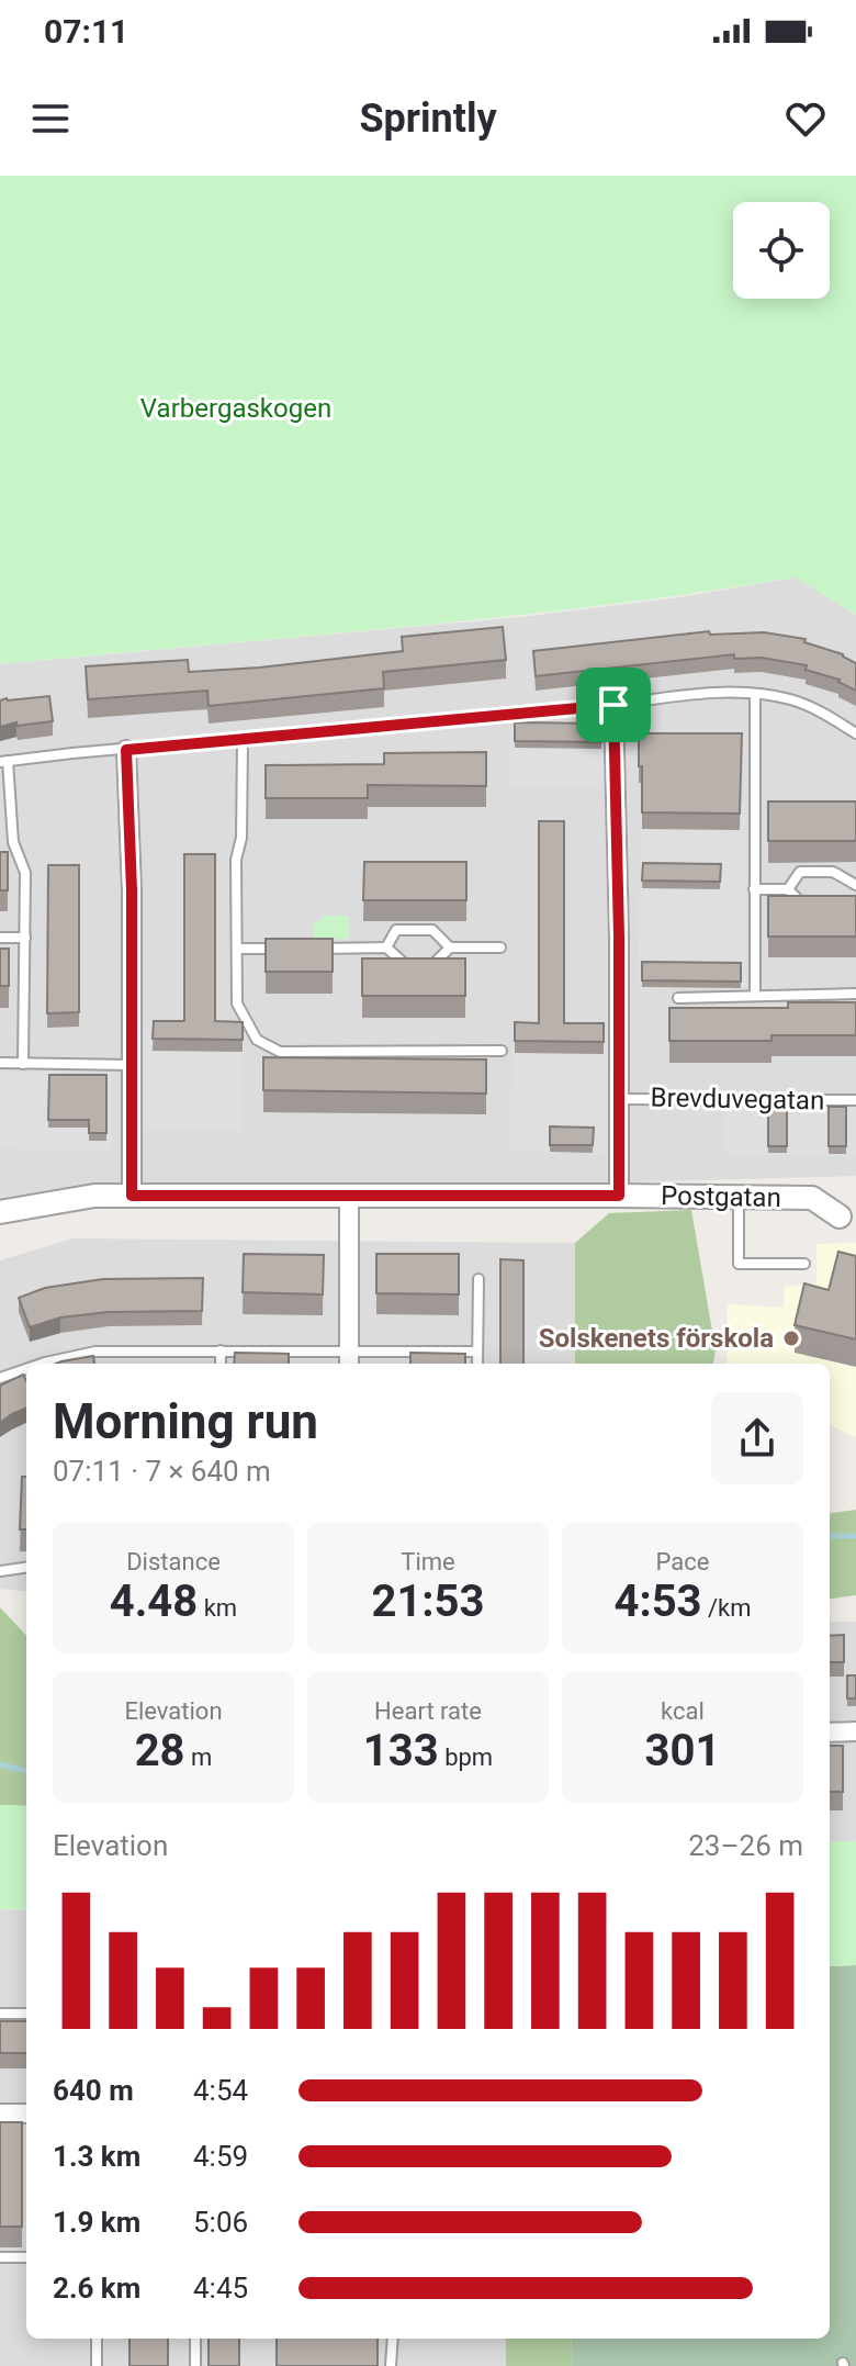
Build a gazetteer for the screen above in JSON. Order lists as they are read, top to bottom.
{
  "streets": {
    "street": ["Brevduvegatan", "Postgatan"]
  },
  "crossings": [
    ["Brevduvegatan", "Postgatan"]
  ],
  "parks": ["Varbergaskogen"],
  "places": ["Solskenets förskola"],
  "page": {
    "status": "07:11",
    "header": "Sprintly",
    "heading": ["Morning run", "07:11 · 7 × 640 m"],
    "stats": [
      ["Distance", "4.48 km"],
      ["Time", "21:53"],
      ["Pace", "4:53 /km"],
      ["Elevation", "28 m"],
      ["Heart rate", "133 bpm"],
      ["kcal", "301"]
    ],
    "chart": ["Elevation", "23–26 m"],
    "list": [
      {
        "name": "640 m",
        "note": "4:54"
      },
      {
        "name": "1.3 km",
        "note": "4:59"
      },
      {
        "name": "1.9 km",
        "note": "5:06"
      },
      {
        "name": "2.6 km",
        "note": "4:45"
      }
    ]
  }
}
